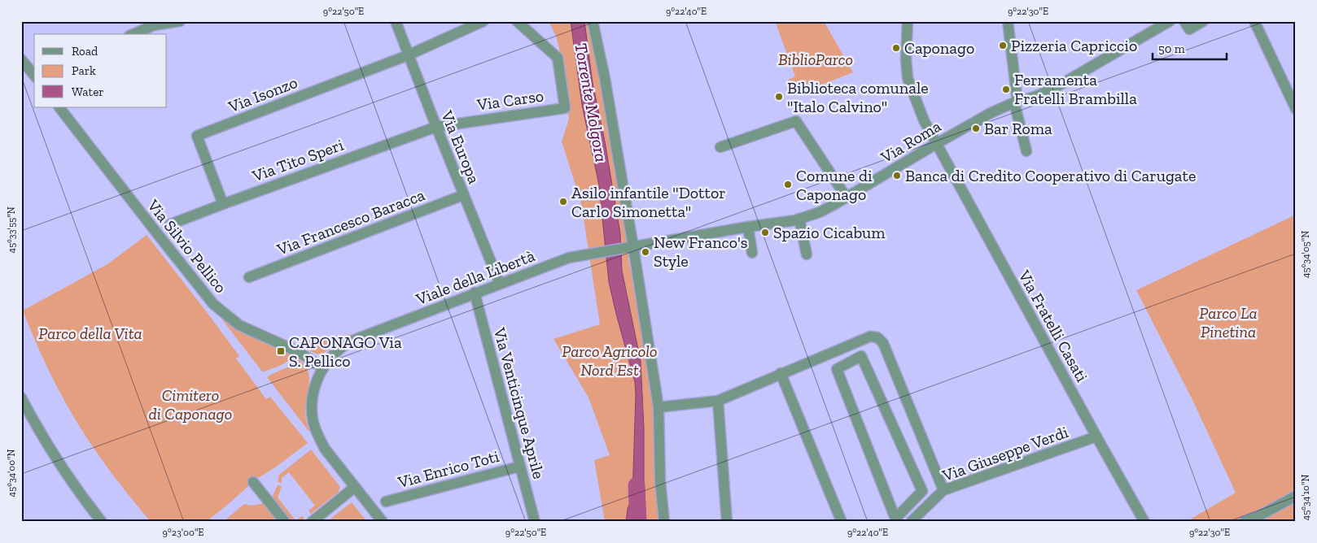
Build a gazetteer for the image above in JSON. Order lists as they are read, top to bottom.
{
  "streets": {
    "street": [
      "Via Isonzo",
      "Via Carso",
      "Via Roma",
      "Via Europa",
      "Via Tito Speri",
      "Via Francesco Baracca",
      "Via Silvio Pellico",
      "Viale della Libertà",
      "Via Fratelli Casati",
      "Via Venticinque Aprile",
      "Via Giuseppe Verdi",
      "Via Enrico Toti"
    ]
  },
  "crossings": [
    ["Via Isonzo", "Via Europa"],
    ["Via Isonzo", "Via Tito Speri"],
    ["Via Carso", "Via Europa"],
    ["Via Carso", "Via Tito Speri"],
    ["Via Roma", "Viale della Libertà"],
    ["Via Roma", "Via Fratelli Casati"],
    ["Via Europa", "Via Tito Speri"],
    ["Via Europa", "Via Francesco Baracca"],
    ["Via Europa", "Viale della Libertà"],
    ["Via Silvio Pellico", "Viale della Libertà"],
    ["Viale della Libertà", "Via Venticinque Aprile"],
    ["Via Fratelli Casati", "Via Giuseppe Verdi"],
    ["Via Venticinque Aprile", "Via Enrico Toti"]
  ],
  "water": ["Torrente Molgora"],
  "parks": [
    "BiblioParco",
    "Parco La Pinetina",
    "Parco della Vita",
    "Parco Agricolo Nord Est",
    "Cimitero di Caponago"
  ],
  "places": {
    "other": [
      "Pizzeria Capriccio",
      "Caponago",
      "Ferramenta Fratelli Brambilla",
      "Biblioteca comunale \"Italo Calvino\"",
      "Bar Roma",
      "Banca di Credito Cooperativo di Carugate",
      "Comune di Caponago",
      "Asilo infantile \"Dottor Carlo Simonetta\"",
      "Spazio Cicabum",
      "New Franco's Style"
    ],
    "transit": ["CAPONAGO Via S. Pellico"]
  },
  "legend": ["Road", "Park", "Water"],
  "scale_bar": "50 m",
  "coordinates": [
    "9°22'50\"E",
    "9°22'40\"E",
    "9°22'30\"E",
    "45°33'55\"N",
    "45°34'05\"N",
    "45°34'00\"N",
    "45°34'10\"N",
    "9°23'00\"E"
  ]
}
